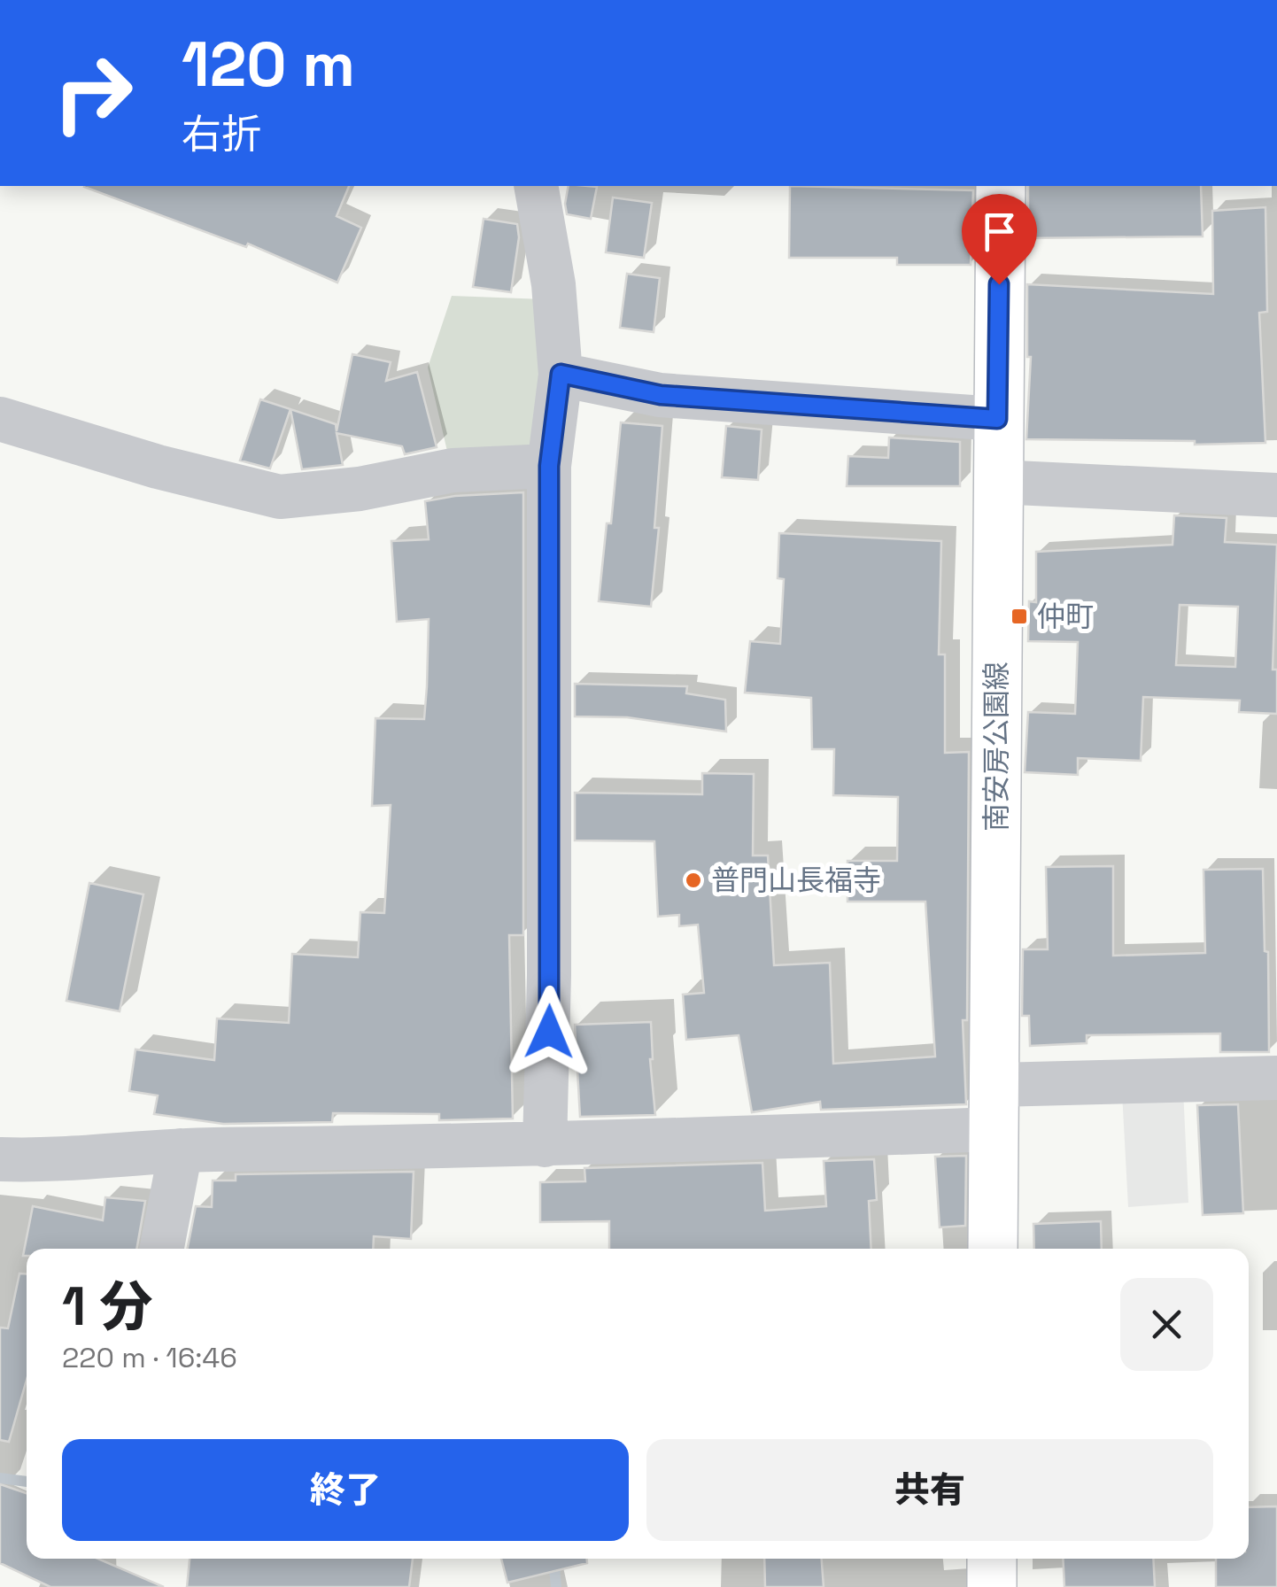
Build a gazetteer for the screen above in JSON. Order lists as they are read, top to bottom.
{
  "streets": {
    "main road": ["南安房公園線"]
  },
  "places": {
    "transit": ["仲町"],
    "other": ["普門山長福寺"]
  },
  "page": {
    "turn": ["120 m", "右折"],
    "heading": ["1 分", "220 m · 16:46"],
    "buttons": ["終了", "共有"]
  }
}
